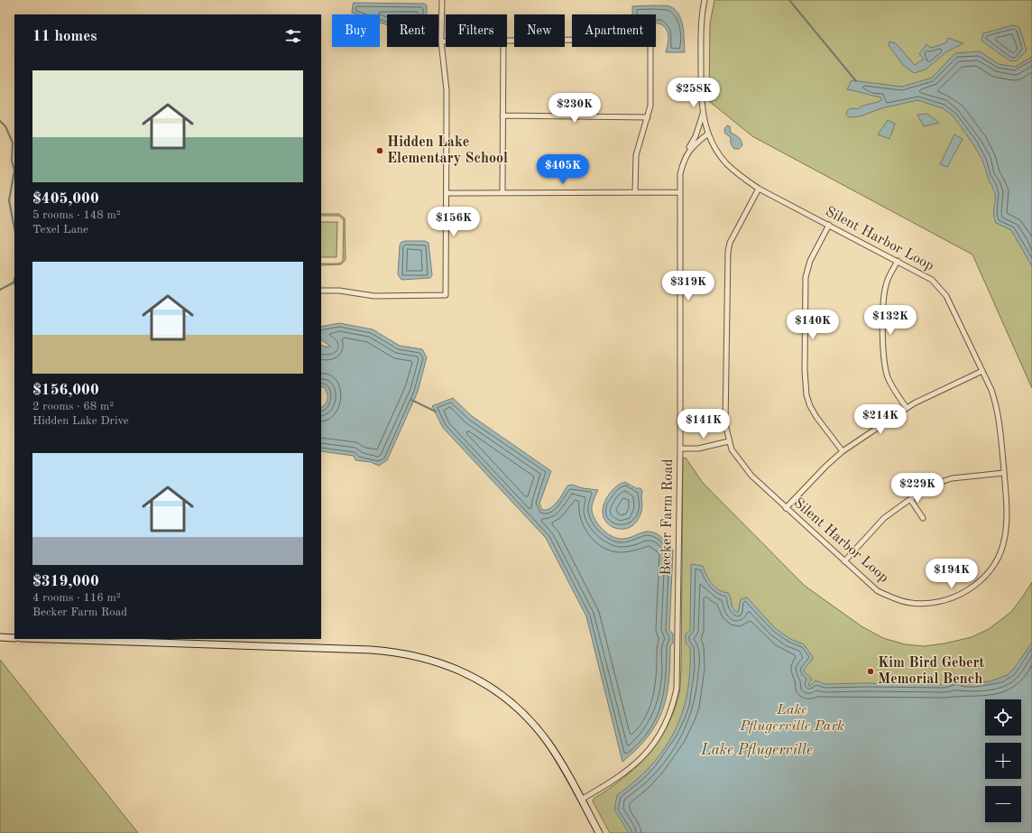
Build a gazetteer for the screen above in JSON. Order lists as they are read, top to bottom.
{
  "streets": {
    "street": ["Silent Harbor Loop", "Becker Farm Road"]
  },
  "crossings": [
    ["Silent Harbor Loop", "Becker Farm Road"]
  ],
  "water": ["Lake Pflugerville"],
  "parks": ["Lake Pflugerville Park"],
  "places": ["Hidden Lake Elementary School", "Kim Bird Gebert Memorial Bench"],
  "page": {
    "chip": [
      "Buy",
      "Rent",
      "Filters",
      "New",
      "Apartment"
    ],
    "heading": "11 homes",
    "list": [
      {
        "name": "$405,000",
        "note": "5 rooms · 148 m² · Texel Lane"
      },
      {
        "name": "$156,000",
        "note": "2 rooms · 68 m² · Hidden Lake Drive"
      },
      {
        "name": "$319,000",
        "note": "4 rooms · 116 m² · Becker Farm Road"
      }
    ],
    "price": [
      "$258K",
      "$230K",
      "$405K",
      "$156K",
      "$319K",
      "$132K",
      "$140K",
      "$214K",
      "$141K",
      "$229K",
      "$194K"
    ],
    "map_buttons": ["+", "−"]
  }
}
